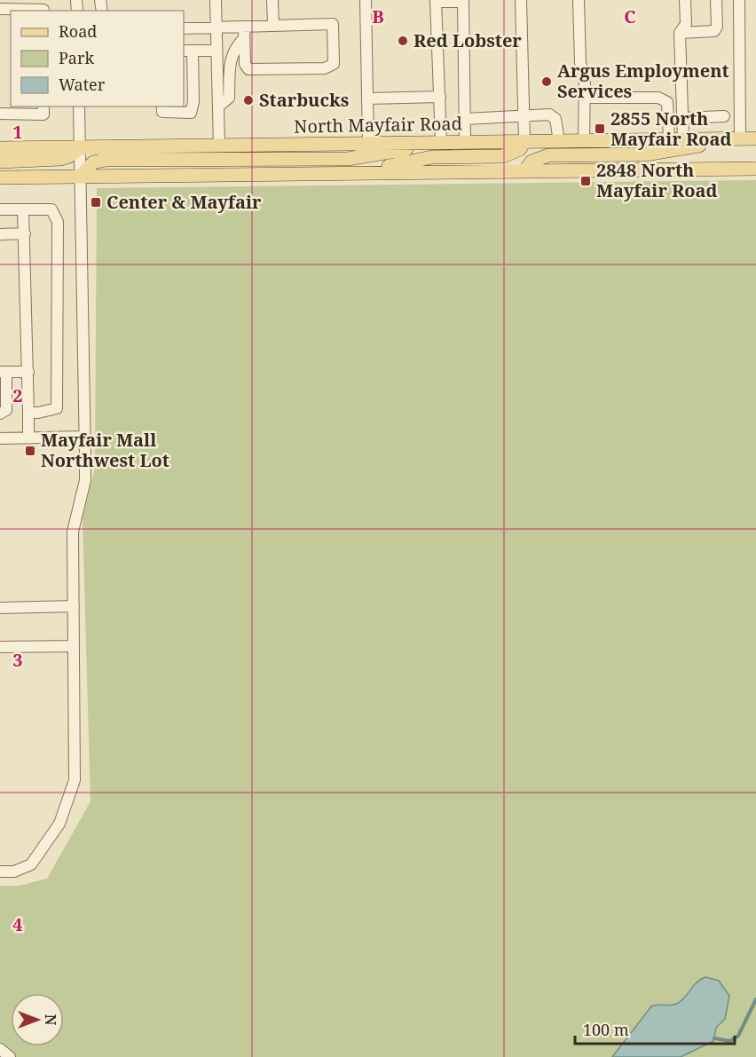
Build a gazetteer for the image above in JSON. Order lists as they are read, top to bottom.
{
  "streets": {
    "main road": ["North Mayfair Road"]
  },
  "places": {
    "other": ["Red Lobster", "Argus Employment Services", "Starbucks"],
    "transit": [
      "2855 North Mayfair Road",
      "2848 North Mayfair Road",
      "Center & Mayfair",
      "Mayfair Mall Northwest Lot"
    ]
  },
  "legend": ["Road", "Park", "Water"],
  "scale_bar": "100 m",
  "north": "right",
  "grid": {
    "columns": ["B", "C"],
    "rows": [
      "1",
      "2",
      "3",
      "4"
    ]
  }
}
